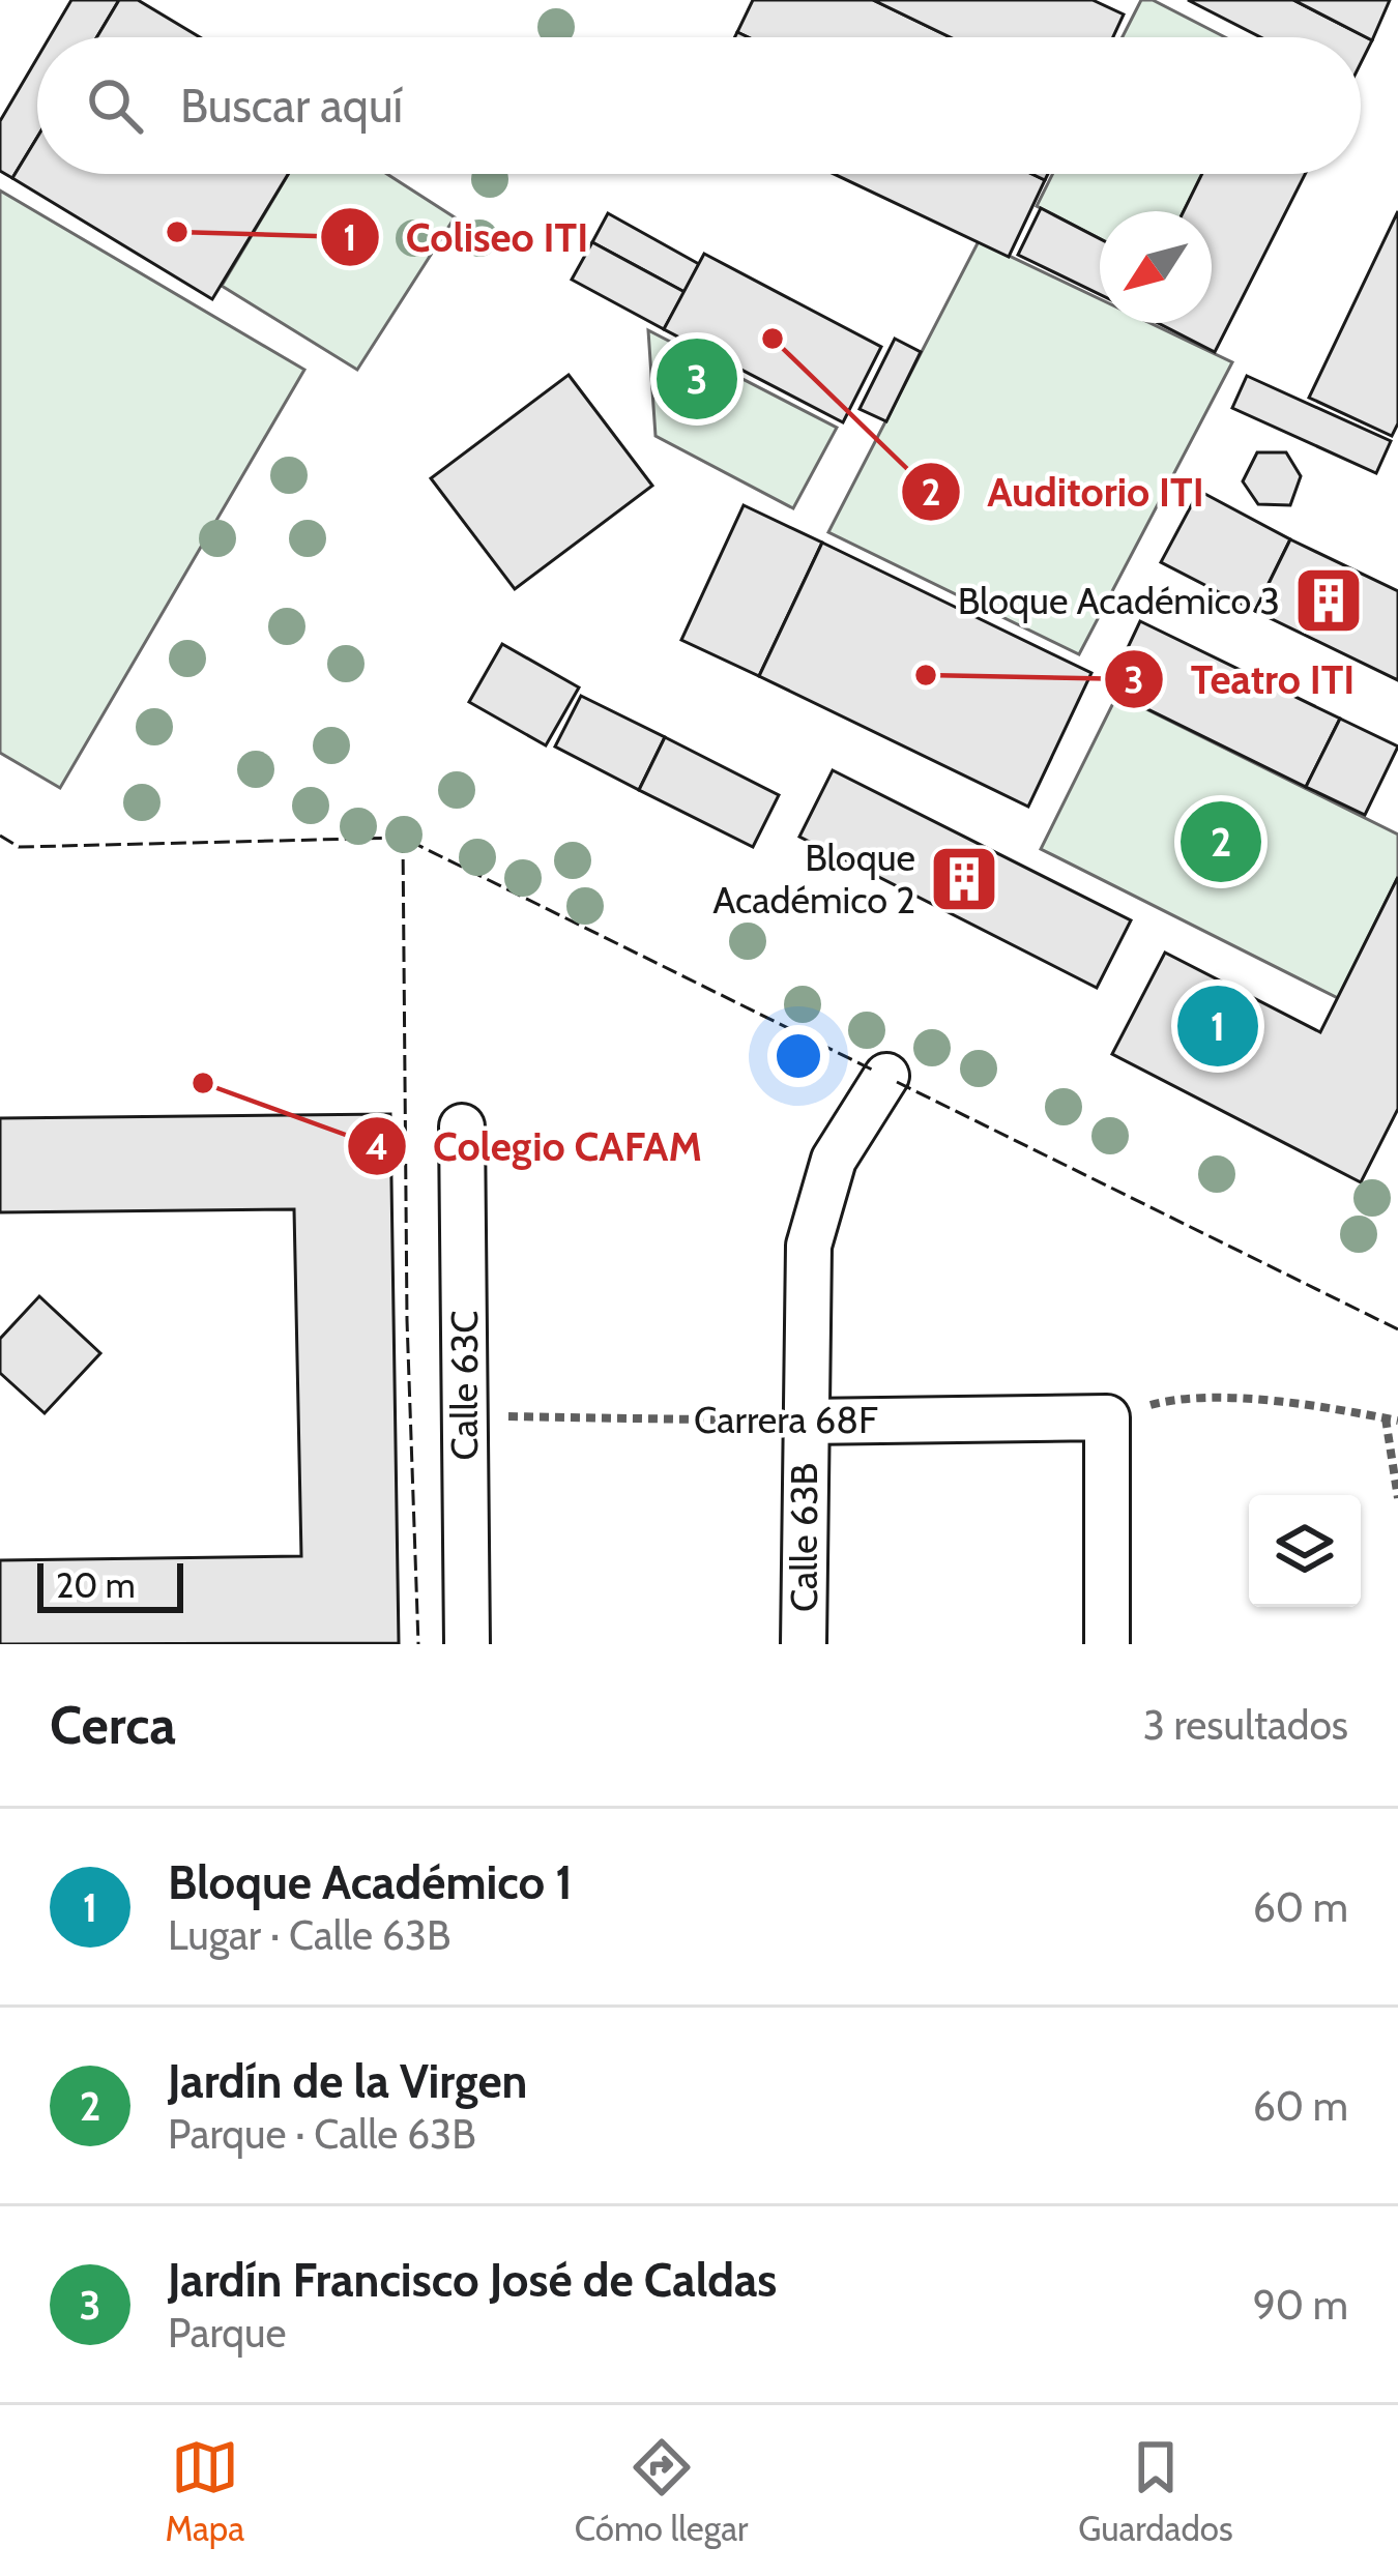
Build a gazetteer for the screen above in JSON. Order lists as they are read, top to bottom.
{
  "streets": {
    "street": ["Calle 63C", "Carrera 68F", "Calle 63B"]
  },
  "crossings": [
    ["Calle 63C", "Carrera 68F"],
    ["Carrera 68F", "Calle 63B"]
  ],
  "places": {
    "other": [
      "Coliseo ITI",
      "Auditorio ITI",
      "Teatro ITI",
      "Colegio CAFAM"
    ],
    "building": ["Bloque Académico 3", "Bloque Académico 2"]
  },
  "scale_bar": "20 m",
  "north": "bottom left",
  "page": {
    "search": "Buscar aquí",
    "pins": ["3", "2", "1"],
    "scale": "20 m",
    "heading": ["Cerca", "3 resultados"],
    "list": [
      {
        "mark": "1",
        "name": "Bloque Académico 1",
        "note": "Lugar · Calle 63B",
        "value": "60 m"
      },
      {
        "mark": "2",
        "name": "Jardín de la Virgen",
        "note": "Parque · Calle 63B",
        "value": "60 m"
      },
      {
        "mark": "3",
        "name": "Jardín Francisco José de Caldas",
        "note": "Parque",
        "value": "90 m"
      }
    ],
    "nav": ["Mapa", "Cómo llegar", "Guardados"]
  }
}
